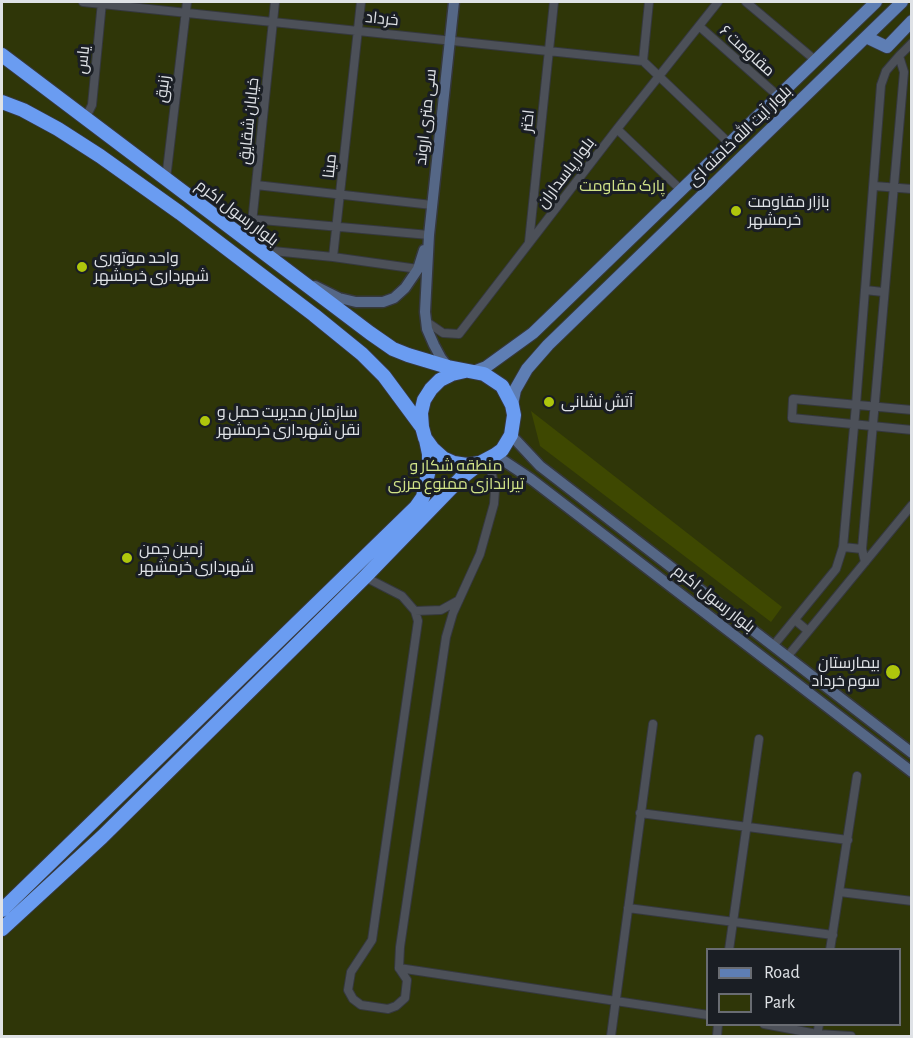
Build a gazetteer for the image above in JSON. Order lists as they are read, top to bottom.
{
  "streets": {
    "highway": ["بلوار رسول اکرم"],
    "main road": ["سی متری اروند", "بلوار آیت الله خامنه ای"],
    "street": [
      "خرداد",
      "مقاومت ۶",
      "یاس",
      "زنبق",
      "خیابان شقایق",
      "اختر",
      "مینا",
      "بلوار پاسداران"
    ]
  },
  "crossings": [
    ["خرداد", "یاس"],
    ["خرداد", "زنبق"],
    ["خرداد", "سی متری اروند"],
    ["خرداد", "خیابان شقایق"],
    ["خرداد", "اختر"],
    ["خرداد", "مینا"],
    ["مقاومت ۶", "بلوار آیت الله خامنه ای"],
    ["مقاومت ۶", "بلوار پاسداران"],
    ["یاس", "بلوار رسول اکرم"],
    ["زنبق", "بلوار رسول اکرم"],
    ["خیابان شقایق", "بلوار رسول اکرم"],
    ["اختر", "بلوار پاسداران"],
    ["بلوار آیت الله خامنه ای", "بلوار رسول اکرم"]
  ],
  "parks": ["پارک مقاومت", "منطقه شکار و تیراندازی ممنوع مرزی"],
  "places": [
    "بازار مقاومت خرمشهر",
    "واحد موتوری شهرداری خرمشهر",
    "آتش نشانی",
    "سازمان مدیریت حمل و نقل شهرداری خرمشهر",
    "زمین چمن شهرداری خرمشهر",
    "بیمارستان سوم خرداد"
  ],
  "legend": ["Road", "Park"]
}
